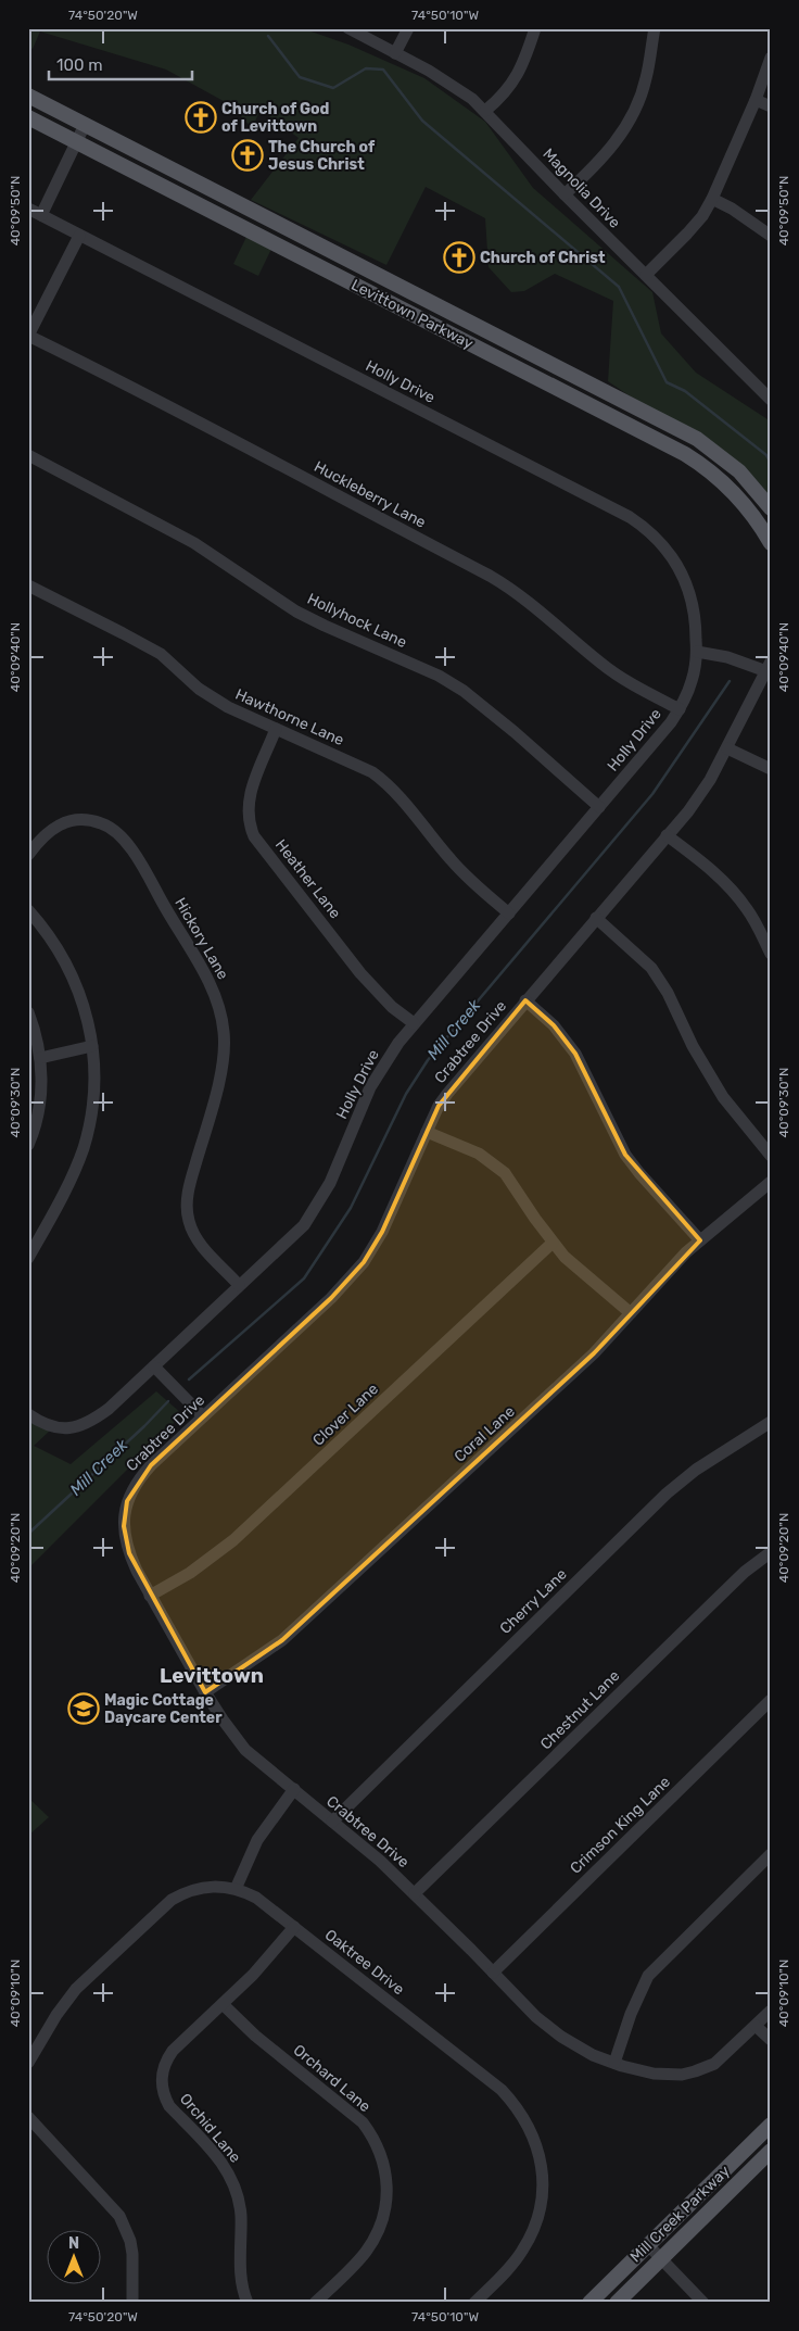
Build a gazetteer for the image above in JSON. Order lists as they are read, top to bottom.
{
  "streets": {
    "main road": ["Levittown Parkway", "Mill Creek Parkway"],
    "street": [
      "Magnolia Drive",
      "Holly Drive",
      "Huckleberry Lane",
      "Hollyhock Lane",
      "Hawthorne Lane",
      "Heather Lane",
      "Hickory Lane",
      "Crabtree Drive",
      "Clover Lane",
      "Coral Lane",
      "Cherry Lane",
      "Chestnut Lane",
      "Crimson King Lane",
      "Oaktree Drive",
      "Orchard Lane",
      "Orchid Lane"
    ]
  },
  "crossings": [
    ["Holly Drive", "Huckleberry Lane"],
    ["Holly Drive", "Hollyhock Lane"],
    ["Holly Drive", "Hawthorne Lane"],
    ["Holly Drive", "Heather Lane"],
    ["Holly Drive", "Hickory Lane"],
    ["Hawthorne Lane", "Heather Lane"],
    ["Crabtree Drive", "Clover Lane"],
    ["Crabtree Drive", "Coral Lane"],
    ["Crabtree Drive", "Cherry Lane"],
    ["Crabtree Drive", "Chestnut Lane"],
    ["Crabtree Drive", "Crimson King Lane"],
    ["Oaktree Drive", "Orchid Lane"],
    ["Orchard Lane", "Orchid Lane"]
  ],
  "districts": ["Levittown"],
  "water": ["Mill Creek"],
  "places": {
    "church": ["Church of God of Levittown", "The Church of Jesus Christ", "Church of Christ"],
    "school or university": ["Magic Cottage Daycare Center"]
  },
  "scale_bar": "100 m",
  "north": "top",
  "coordinates": [
    "74°50'20\"W",
    "74°50'10\"W",
    "40°09'50\"N",
    "40°09'40\"N",
    "40°09'30\"N",
    "40°09'20\"N",
    "40°09'10\"N"
  ]
}
